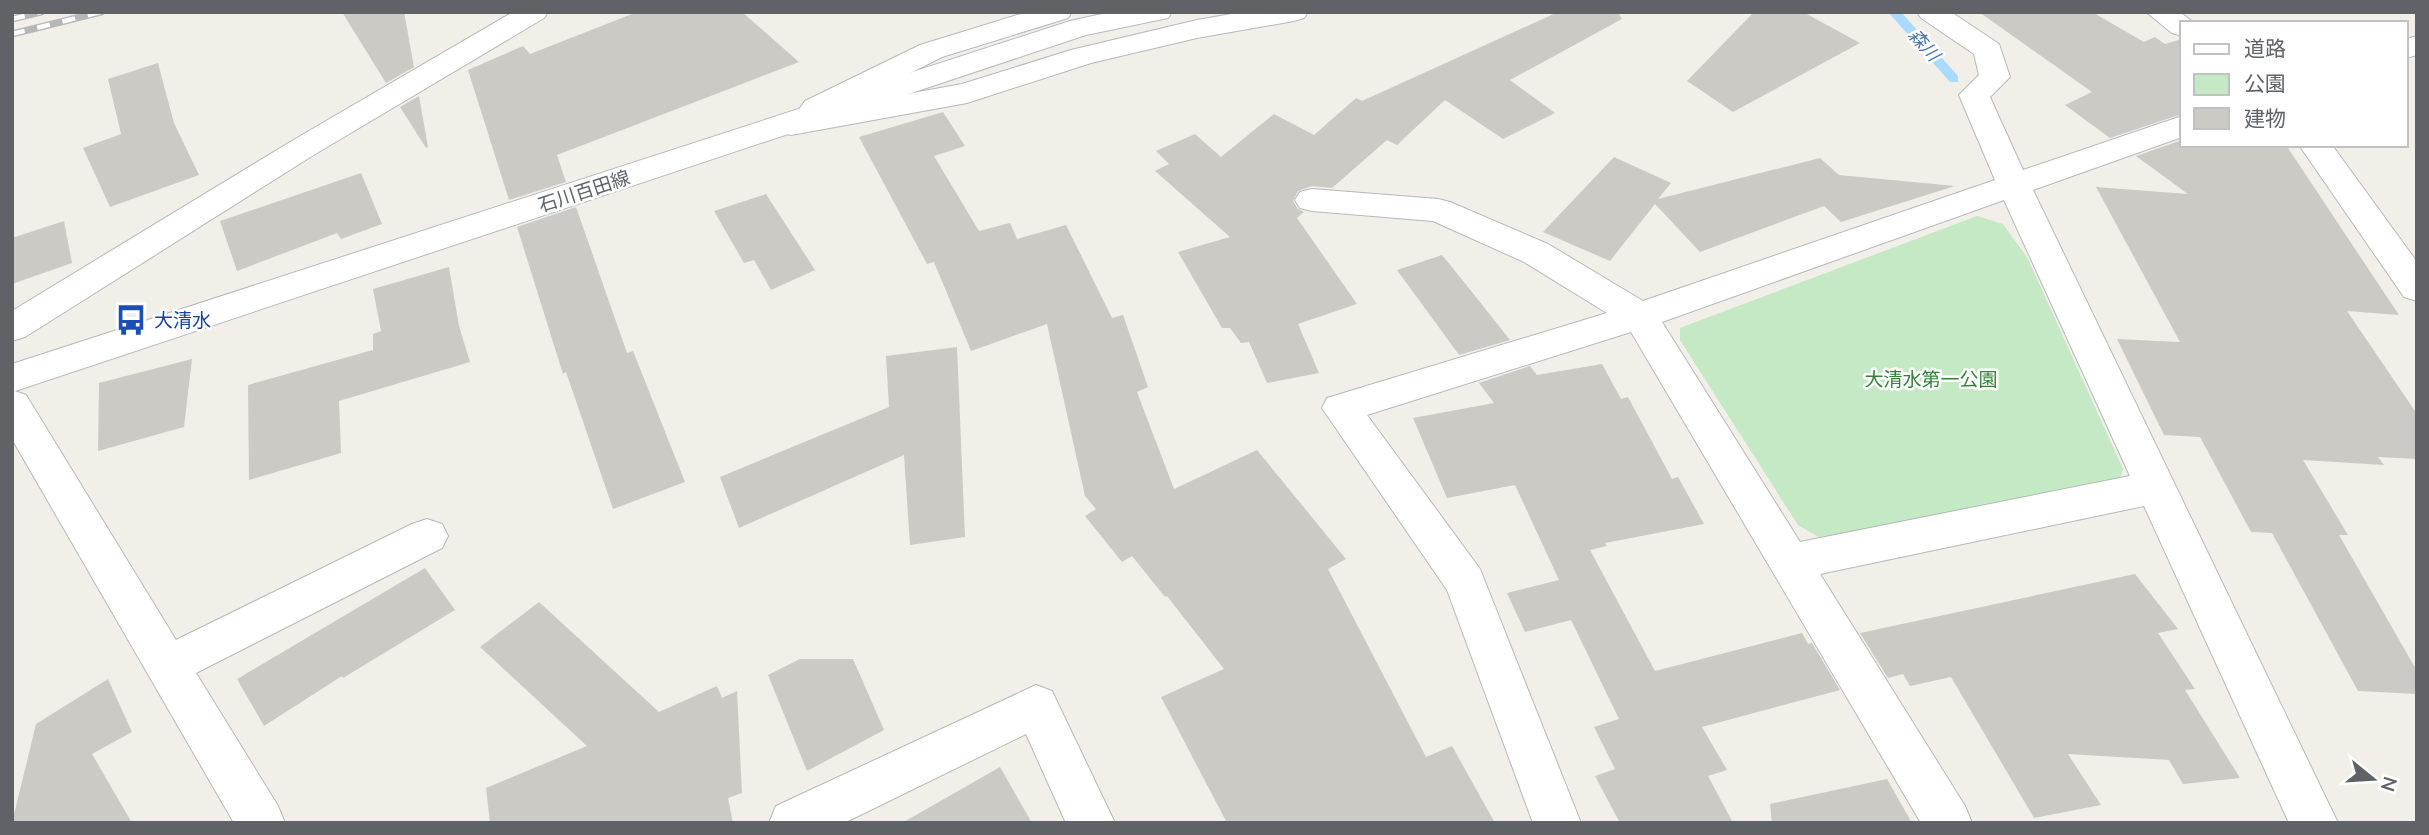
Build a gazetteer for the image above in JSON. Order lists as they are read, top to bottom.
{
  "streets": {
    "street": ["石川百田線"]
  },
  "water": ["森川"],
  "parks": ["大清水第一公園"],
  "places": {
    "bus stop": ["大清水"]
  },
  "legend": ["道路", "公園", "建物"],
  "north": "right"
}
